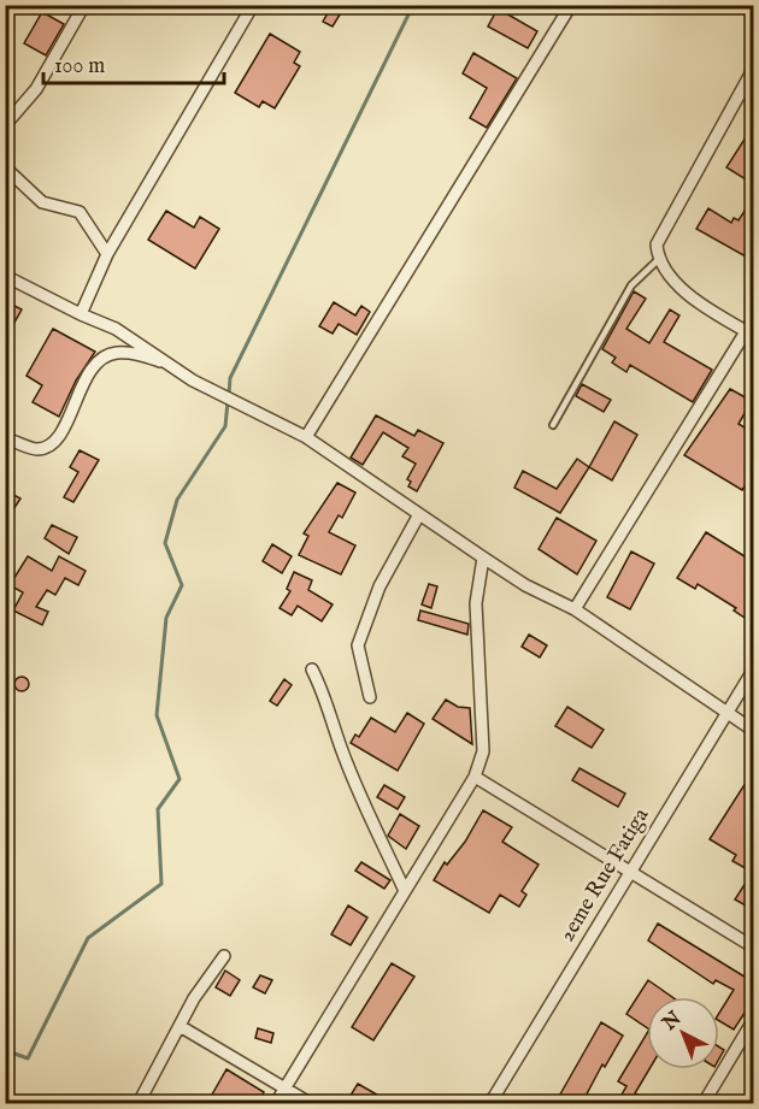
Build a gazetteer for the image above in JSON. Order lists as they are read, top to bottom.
{
  "streets": {
    "street": ["2eme Rue Fatiga"]
  },
  "scale_bar": "100 m",
  "north": "top left"
}
